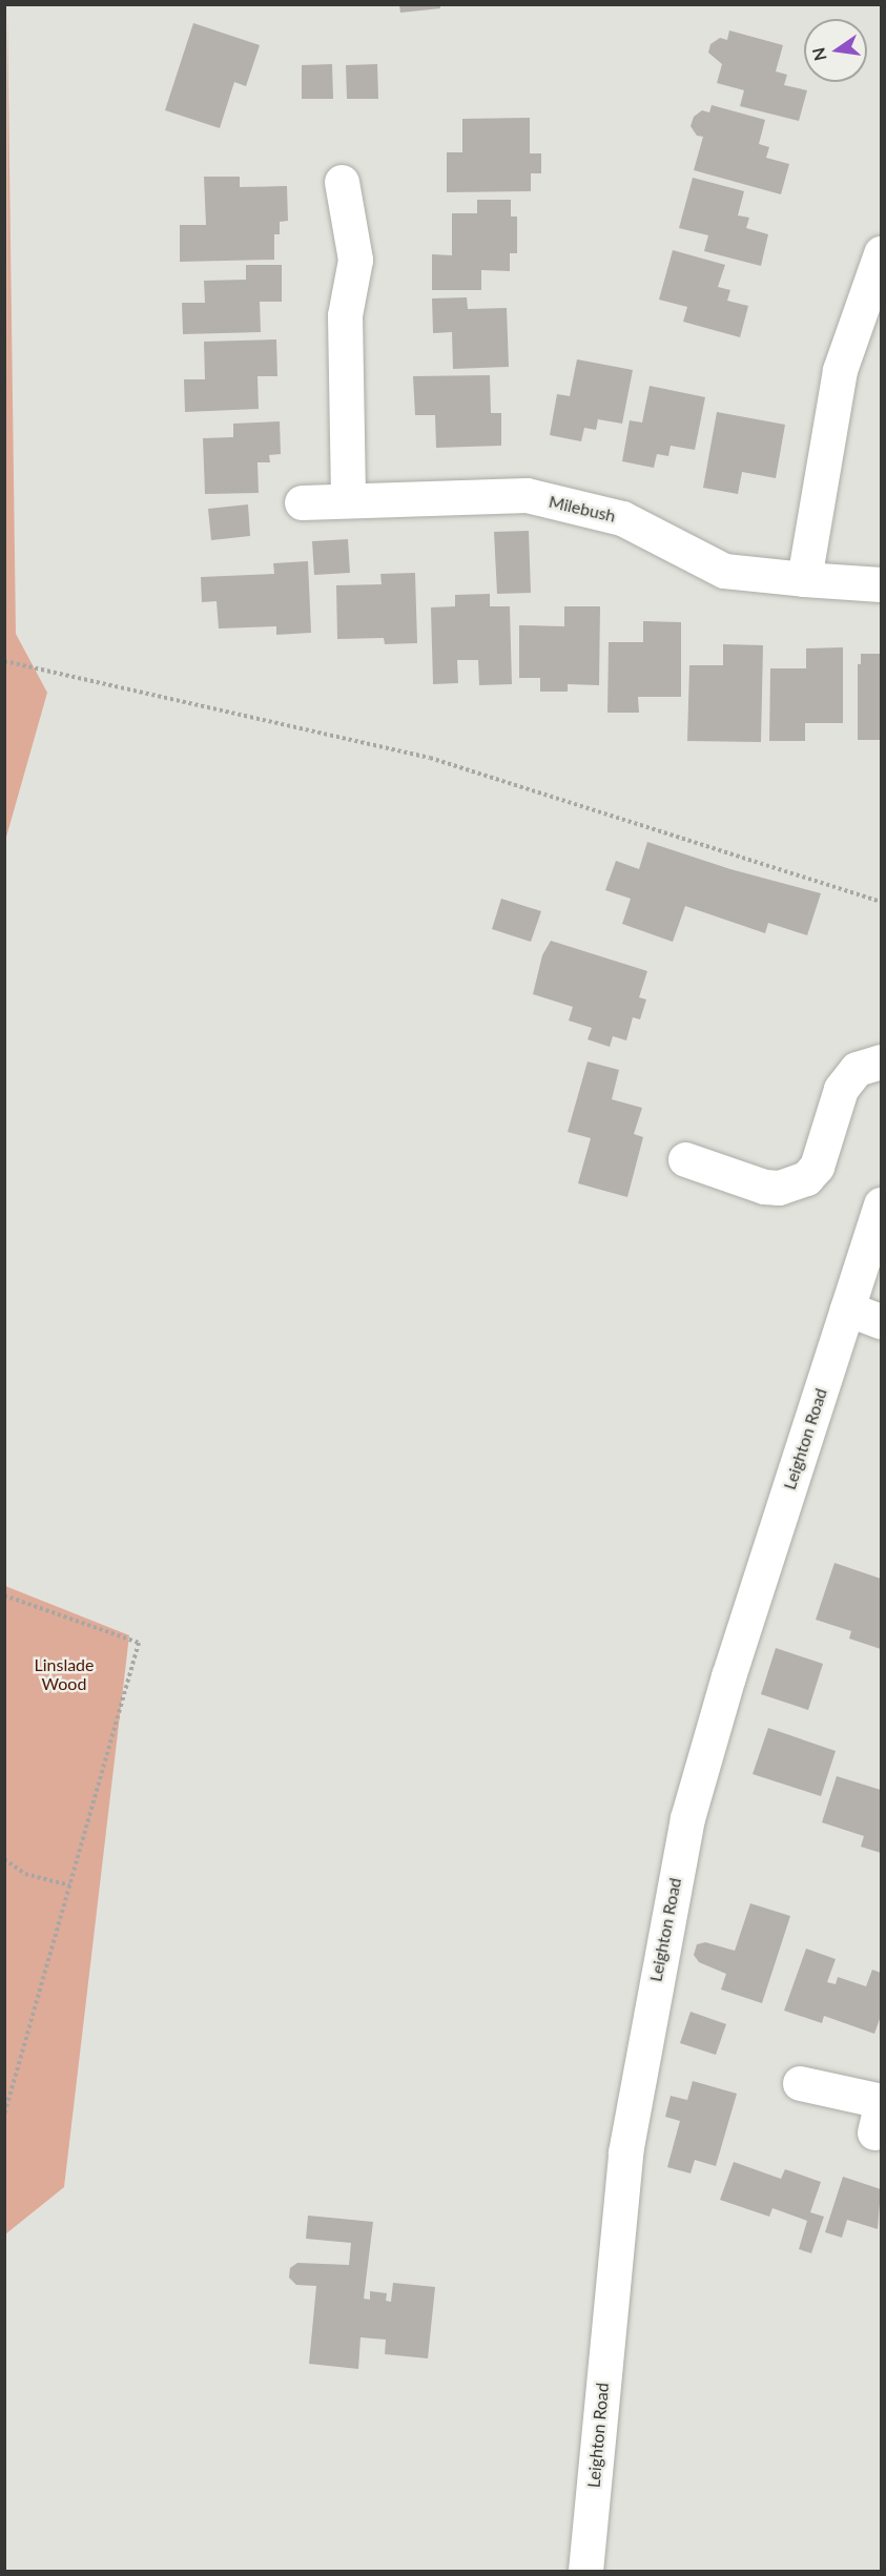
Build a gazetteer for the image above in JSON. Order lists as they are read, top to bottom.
{
  "streets": {
    "street": ["Milebush", "Leighton Road"]
  },
  "parks": ["Linslade Wood"],
  "north": "left"
}
